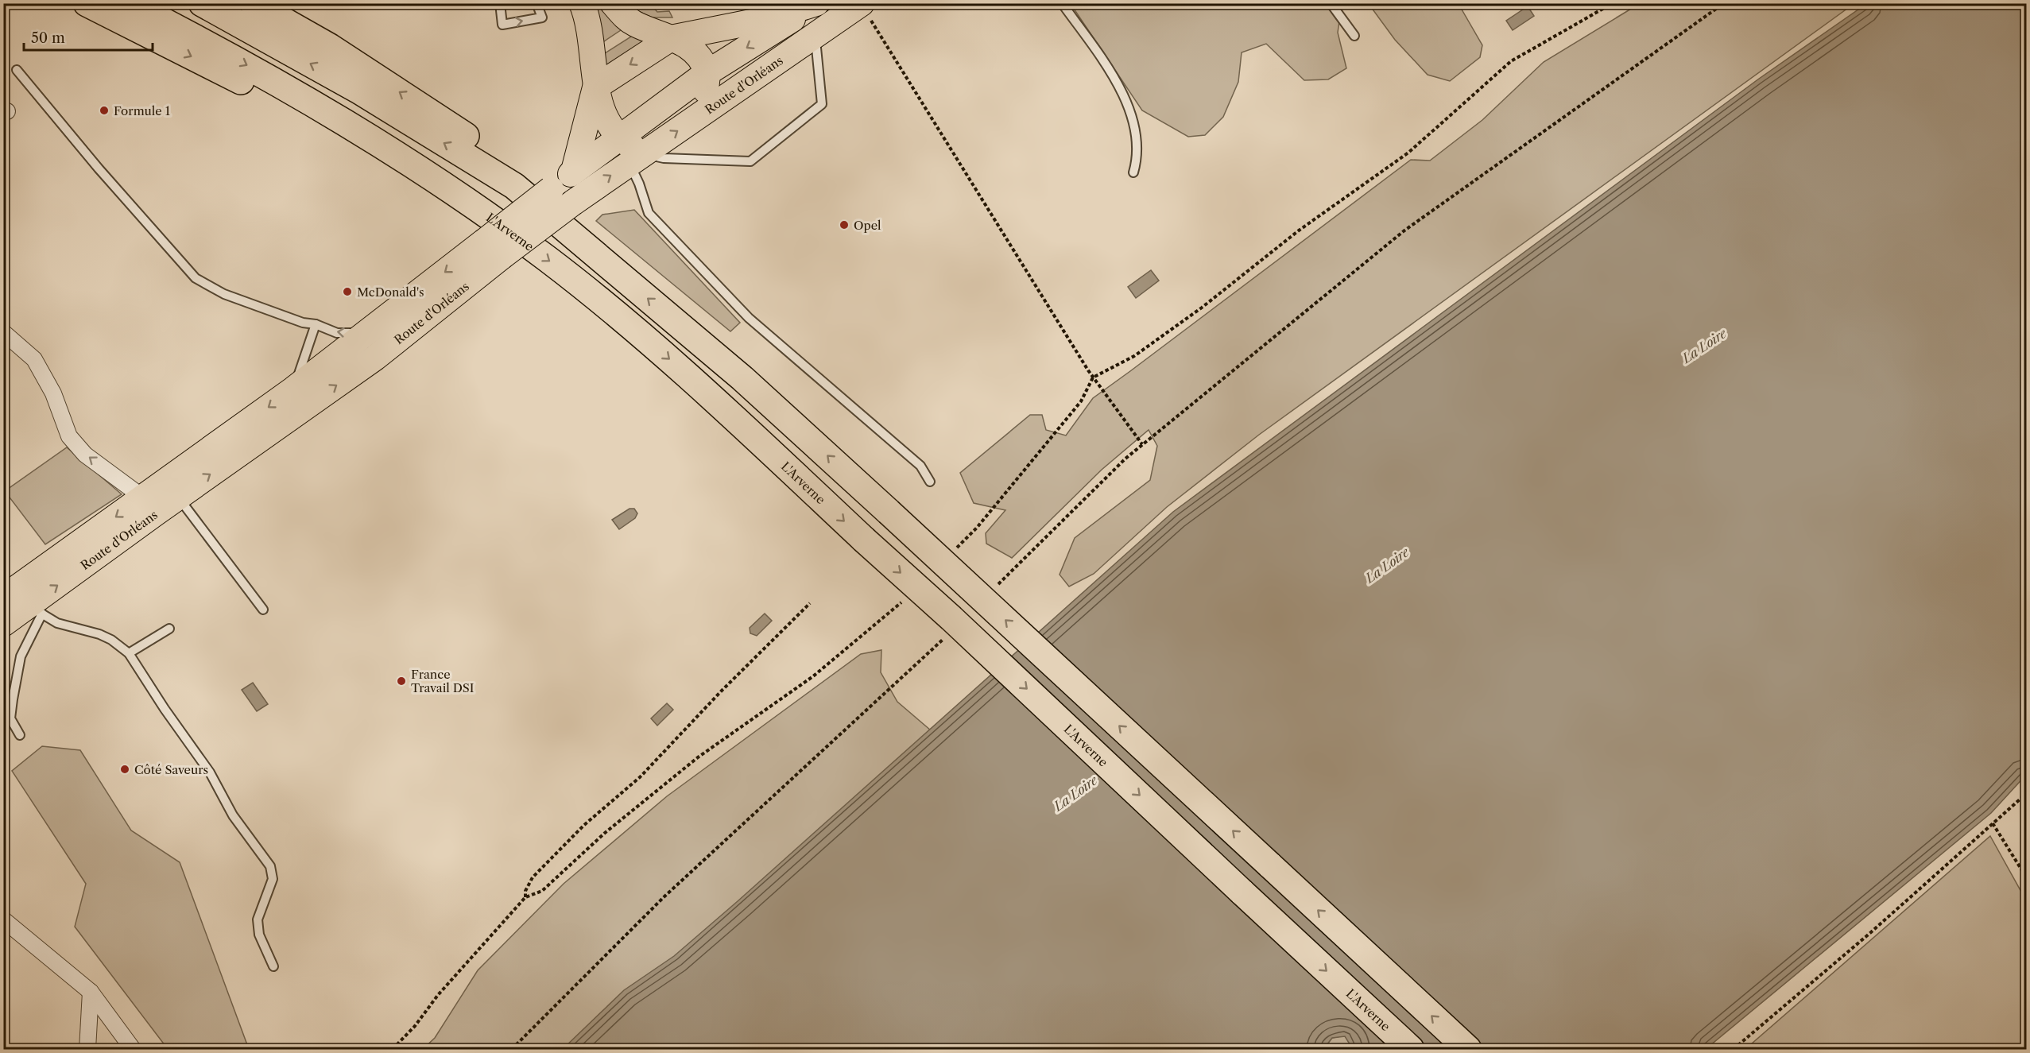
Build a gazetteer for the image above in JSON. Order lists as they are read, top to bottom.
{
  "streets": {
    "highway": ["L'Arverne"],
    "main road": ["Route d'Orléans"]
  },
  "water": ["La Loire"],
  "places": [
    "Formule 1",
    "Opel",
    "McDonald's",
    "France Travail DSI",
    "Côté Saveurs"
  ],
  "scale_bar": "50 m"
}
